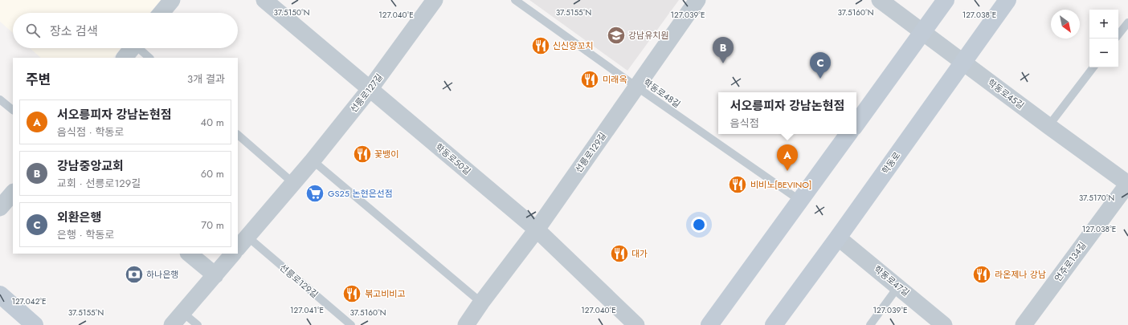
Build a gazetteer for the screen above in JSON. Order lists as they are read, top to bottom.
{
  "streets": {
    "main road": ["학동로"],
    "street": [
      "선릉로127길",
      "학동로45길",
      "선릉로129길",
      "학동로50길",
      "언주로134길",
      "학동로47길"
    ],
    "lane": ["학동로48길"]
  },
  "crossings": [
    ["선릉로127길", "선릉로129길"],
    ["선릉로127길", "학동로50길"],
    ["학동로48길", "선릉로129길"],
    ["학동로45길", "학동로"],
    ["학동로45길", "언주로134길"],
    ["선릉로129길", "학동로50길"],
    ["학동로", "학동로47길"]
  ],
  "places": {
    "school or university": ["강남유치원"],
    "restaurant": [
      "신신양꼬치",
      "미래옥",
      "꽃뱅이",
      "비비노[BEVINO]",
      "대가",
      "라온제나 강남",
      "볶고비비고"
    ],
    "supermarket": ["GS25 논현은선점"],
    "bank": ["하나은행"]
  },
  "north": "bottom right",
  "page": {
    "map_buttons": ["+", "−"],
    "search": "장소 검색",
    "pins": ["B", "C", "A"],
    "heading": ["주변", "3개 결과"],
    "popup": ["서오릉피자 강남논현점", "음식점"],
    "list": [
      {
        "mark": "A",
        "name": "서오릉피자 강남논현점",
        "note": "음식점 · 학동로",
        "value": "40 m"
      },
      {
        "mark": "B",
        "name": "강남중앙교회",
        "note": "교회 · 선릉로129길",
        "value": "60 m"
      },
      {
        "mark": "C",
        "name": "외환은행",
        "note": "은행 · 학동로",
        "value": "70 m"
      }
    ]
  },
  "coordinates": [
    "37.5150°N",
    "37.5155°N",
    "37.5160°N",
    "127.040°E",
    "127.039°E",
    "127.038°E",
    "37.5170°N",
    "127.042°E",
    "127.041°E"
  ]
}
